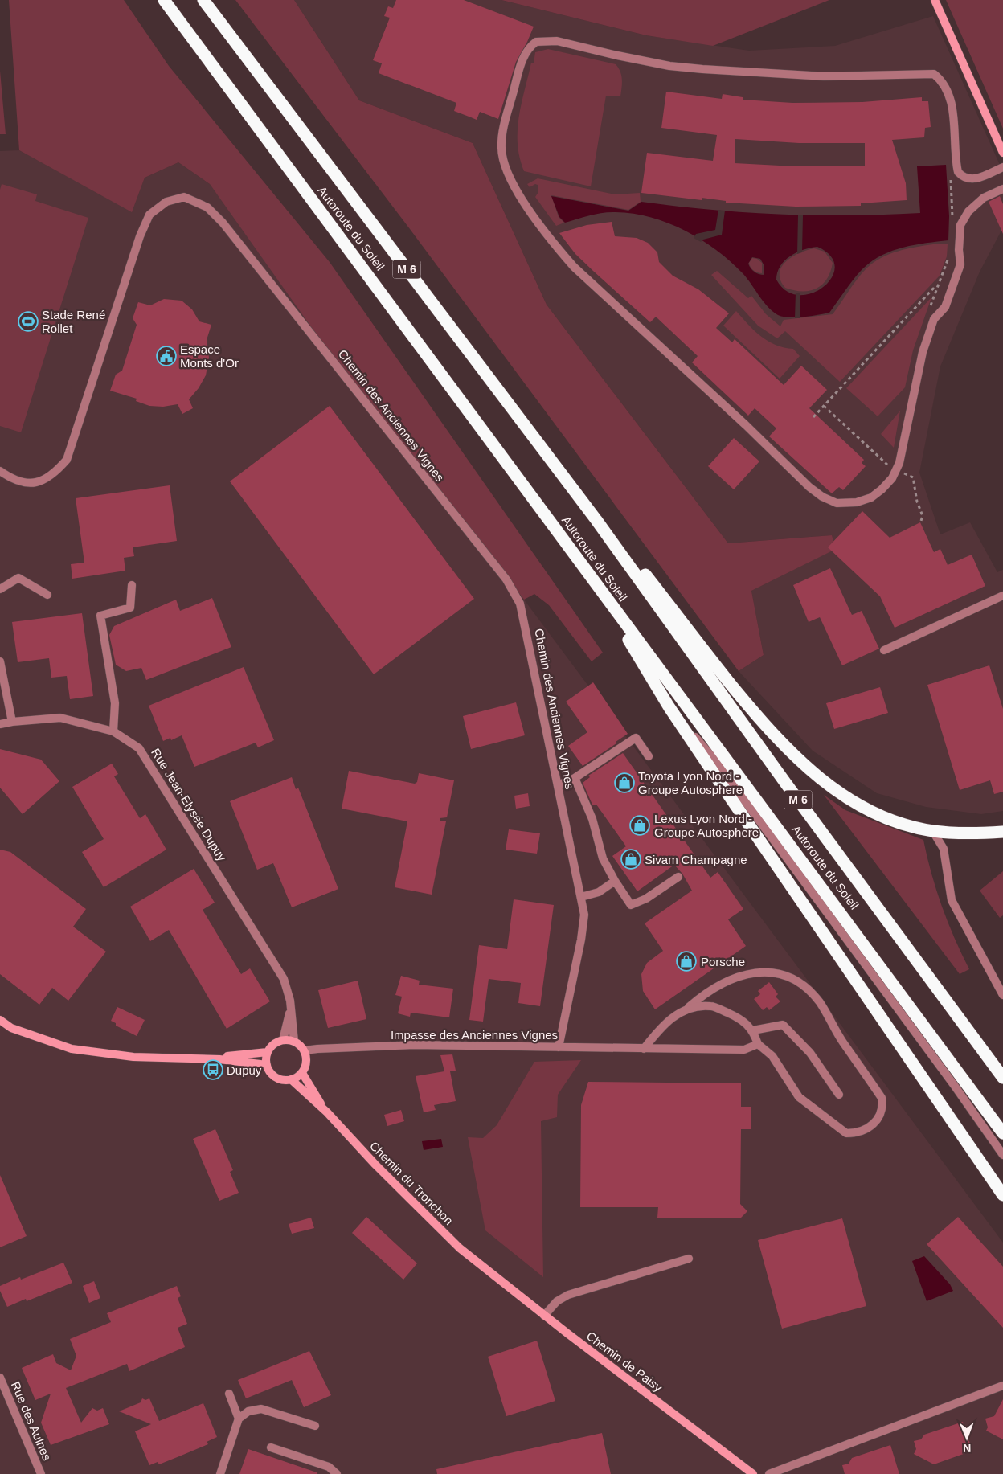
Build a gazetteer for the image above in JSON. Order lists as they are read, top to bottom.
{
  "streets": {
    "highway": ["Autoroute du Soleil", "M 6"],
    "street": [
      "Chemin des Anciennes Vignes",
      "Rue Jean-Elysée Dupuy",
      "Impasse des Anciennes Vignes",
      "Chemin du Tronchon",
      "Chemin de Paisy",
      "Rue des Aulnes"
    ]
  },
  "crossings": [
    ["Chemin des Anciennes Vignes", "Impasse des Anciennes Vignes"],
    ["Rue Jean-Elysée Dupuy", "Impasse des Anciennes Vignes"],
    ["Rue Jean-Elysée Dupuy", "Chemin du Tronchon"],
    ["Impasse des Anciennes Vignes", "Chemin du Tronchon"],
    ["Chemin du Tronchon", "Chemin de Paisy"]
  ],
  "places": {
    "sports": ["Stade René Rollet"],
    "public building": ["Espace Monts d'Or"],
    "shop": [
      "Toyota Lyon Nord - Groupe Autosphere",
      "Lexus Lyon Nord - Groupe Autosphere",
      "Sivam Champagne",
      "Porsche"
    ],
    "bus stop": ["Dupuy"]
  },
  "north": "bottom"
}
